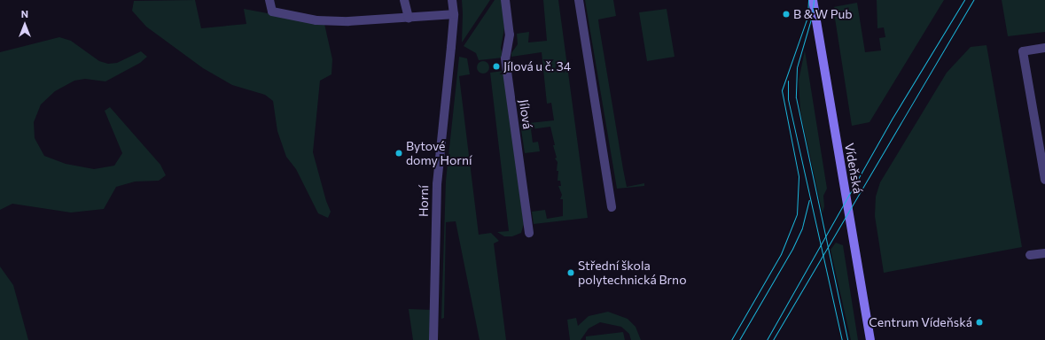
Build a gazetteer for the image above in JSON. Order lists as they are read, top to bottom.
{
  "streets": {
    "main road": ["Vídeňská"],
    "street": ["Jílová", "Horní"]
  },
  "places": [
    "B & W Pub",
    "Jílová u č. 34",
    "Bytové domy Horní",
    "Střední škola polytechnická Brno",
    "Centrum Vídeňská"
  ],
  "north": "top"
}
